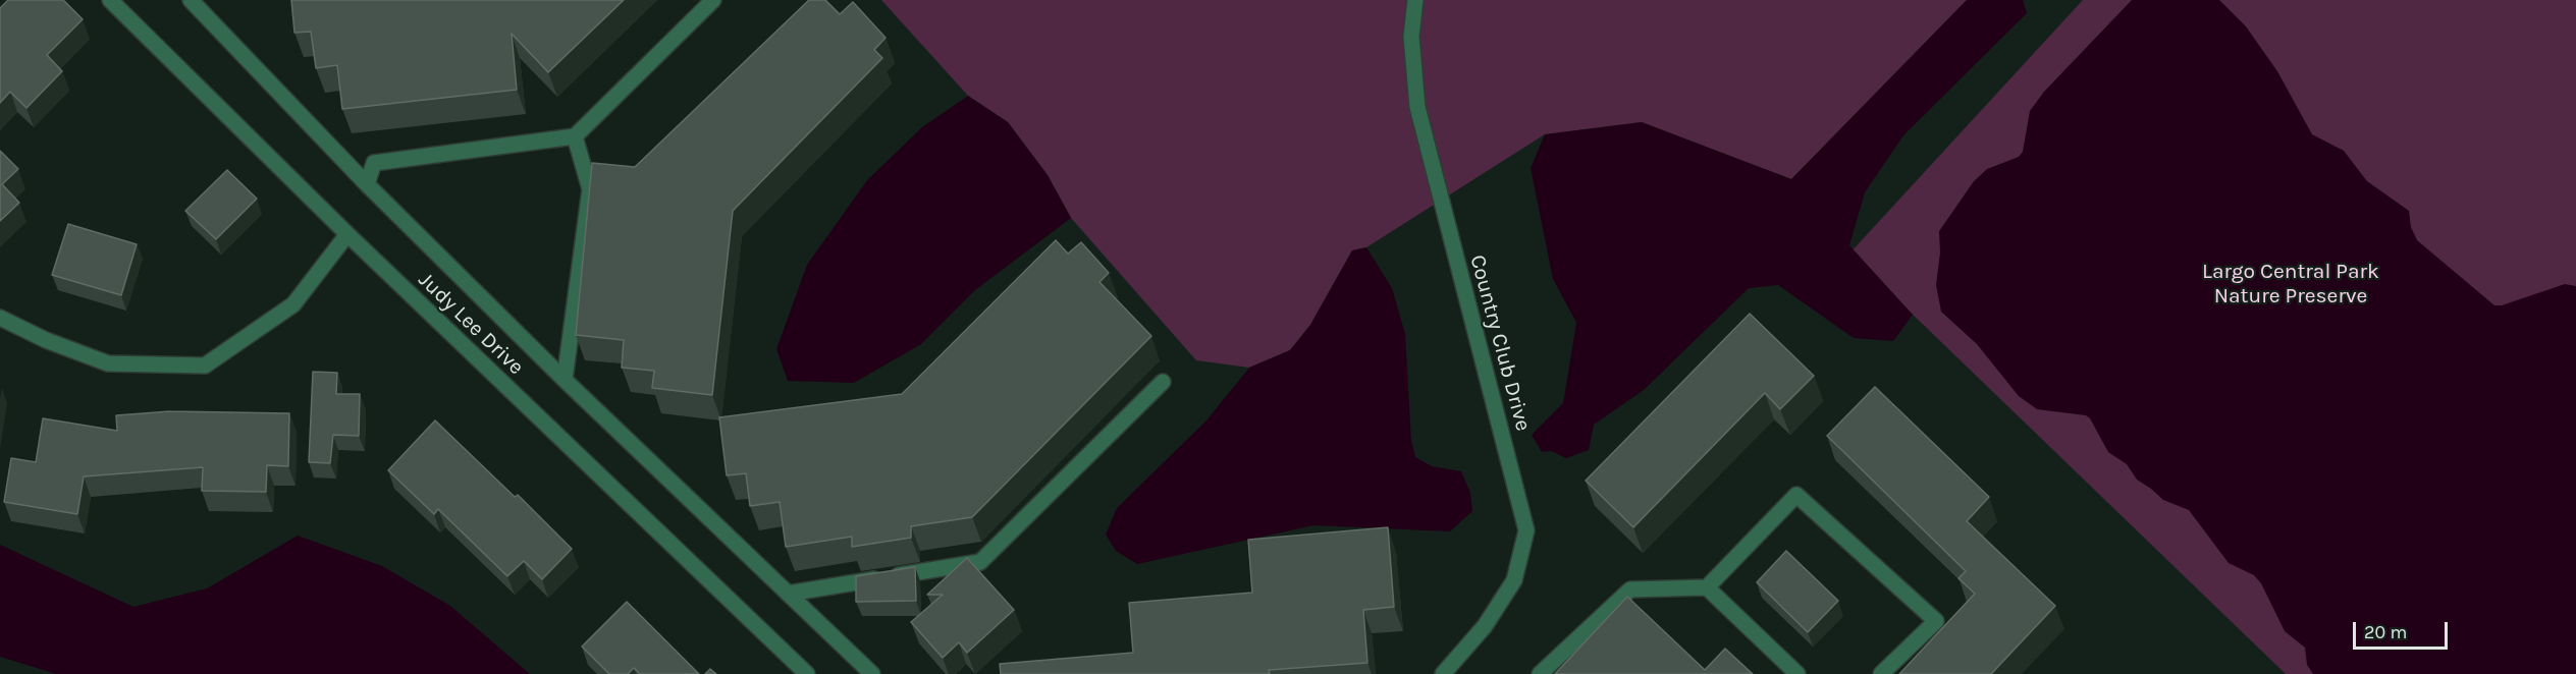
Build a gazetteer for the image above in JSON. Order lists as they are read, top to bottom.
{
  "streets": {
    "street": ["Judy Lee Drive", "Country Club Drive"]
  },
  "parks": ["Largo Central Park Nature Preserve"],
  "scale_bar": "20 m"
}
